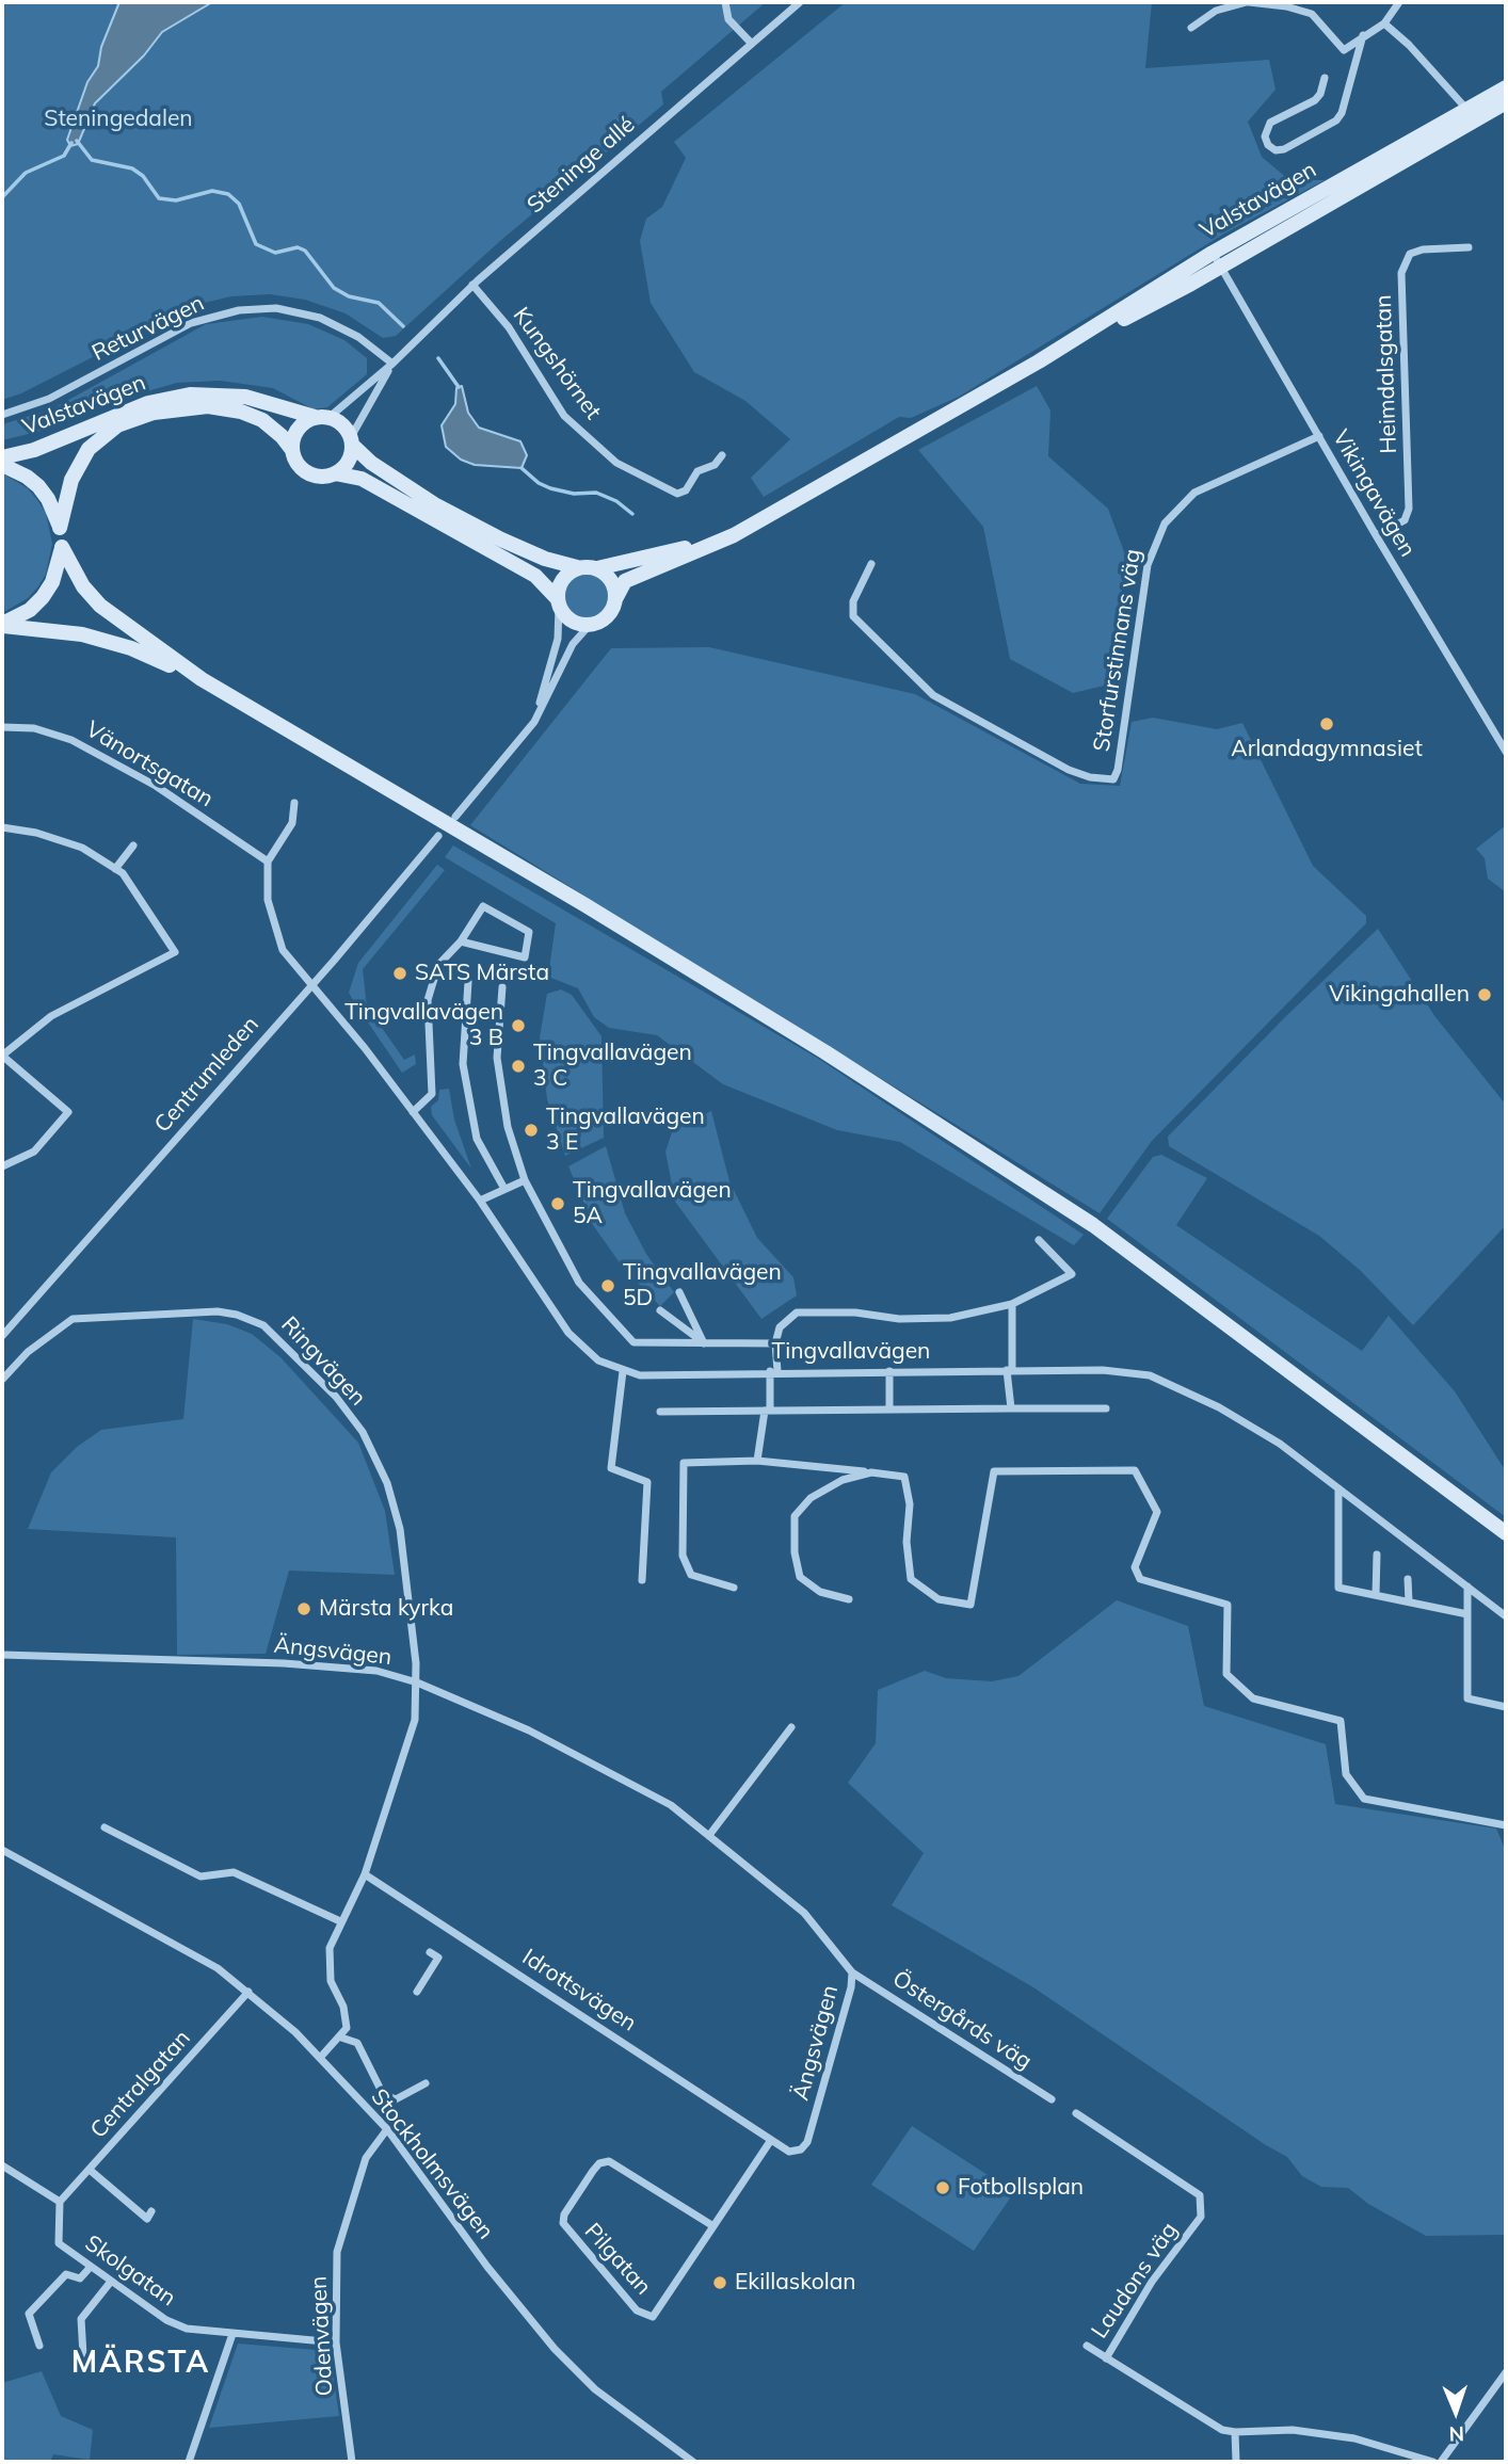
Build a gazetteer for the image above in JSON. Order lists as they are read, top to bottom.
{
  "streets": {
    "street": [
      "Steninge allé",
      "Valstavägen",
      "Returvägen",
      "Kungshörnet",
      "Heimdalsgatan",
      "Vikingavägen",
      "Storfurstinnans väg",
      "Vänortsgatan",
      "Centrumleden",
      "Tingvallavägen",
      "Ringvägen",
      "Ängsvägen",
      "Idrottsvägen",
      "Östergårds väg",
      "Centralgatan",
      "Stockholmsvägen",
      "Pilgatan",
      "Skolgatan",
      "Laudons väg",
      "Odenvägen"
    ]
  },
  "crossings": [
    ["Steninge allé", "Valstavägen"],
    ["Steninge allé", "Returvägen"],
    ["Steninge allé", "Kungshörnet"],
    ["Valstavägen", "Vikingavägen"],
    ["Heimdalsgatan", "Vikingavägen"],
    ["Vikingavägen", "Storfurstinnans väg"],
    ["Vänortsgatan", "Tingvallavägen"],
    ["Centrumleden", "Tingvallavägen"],
    ["Ringvägen", "Ängsvägen"],
    ["Ringvägen", "Idrottsvägen"],
    ["Ängsvägen", "Idrottsvägen"],
    ["Ängsvägen", "Östergårds väg"],
    ["Ängsvägen", "Pilgatan"],
    ["Idrottsvägen", "Pilgatan"],
    ["Centralgatan", "Stockholmsvägen"],
    ["Centralgatan", "Skolgatan"],
    ["Stockholmsvägen", "Odenvägen"],
    ["Skolgatan", "Odenvägen"]
  ],
  "districts": ["MÄRSTA"],
  "parks": ["Steningedalen"],
  "places": [
    "Arlandagymnasiet",
    "SATS Märsta",
    "Vikingahallen",
    "Tingvallavägen 3 B",
    "Tingvallavägen 3 C",
    "Tingvallavägen 3 E",
    "Tingvallavägen 5A",
    "Tingvallavägen 5D",
    "Märsta kyrka",
    "Fotbollsplan",
    "Ekillaskolan"
  ],
  "north": "bottom"
}
